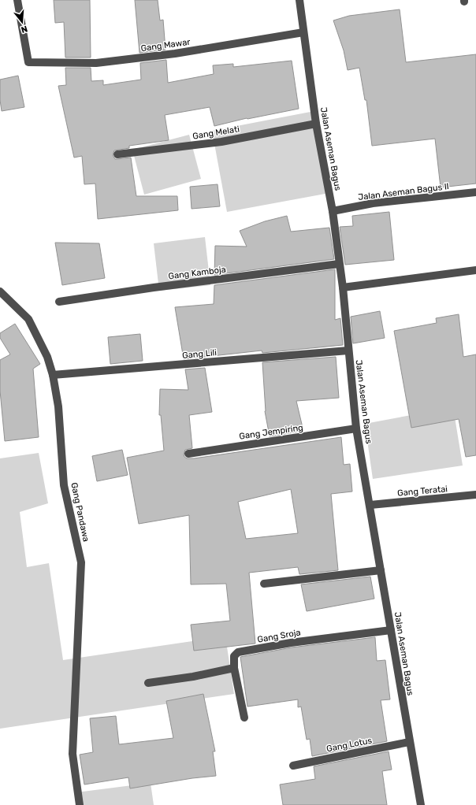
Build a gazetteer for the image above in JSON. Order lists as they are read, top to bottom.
{
  "streets": {
    "street": [
      "Gang Mawar",
      "Gang Melati",
      "Jalan Aseman Bagus",
      "Jalan Aseman Bagus II",
      "Gang Kamboja",
      "Gang Lili",
      "Gang Jempiring",
      "Gang Teratai",
      "Gang Pandawa",
      "Gang Sroja",
      "Gang Lotus"
    ]
  },
  "crossings": [
    ["Gang Mawar", "Jalan Aseman Bagus"],
    ["Gang Melati", "Jalan Aseman Bagus"],
    ["Jalan Aseman Bagus", "Jalan Aseman Bagus II"],
    ["Jalan Aseman Bagus", "Gang Kamboja"],
    ["Jalan Aseman Bagus", "Gang Lili"],
    ["Jalan Aseman Bagus", "Gang Jempiring"],
    ["Jalan Aseman Bagus", "Gang Teratai"],
    ["Jalan Aseman Bagus", "Gang Sroja"],
    ["Jalan Aseman Bagus", "Gang Lotus"],
    ["Gang Lili", "Gang Pandawa"]
  ],
  "north": "bottom"
}
